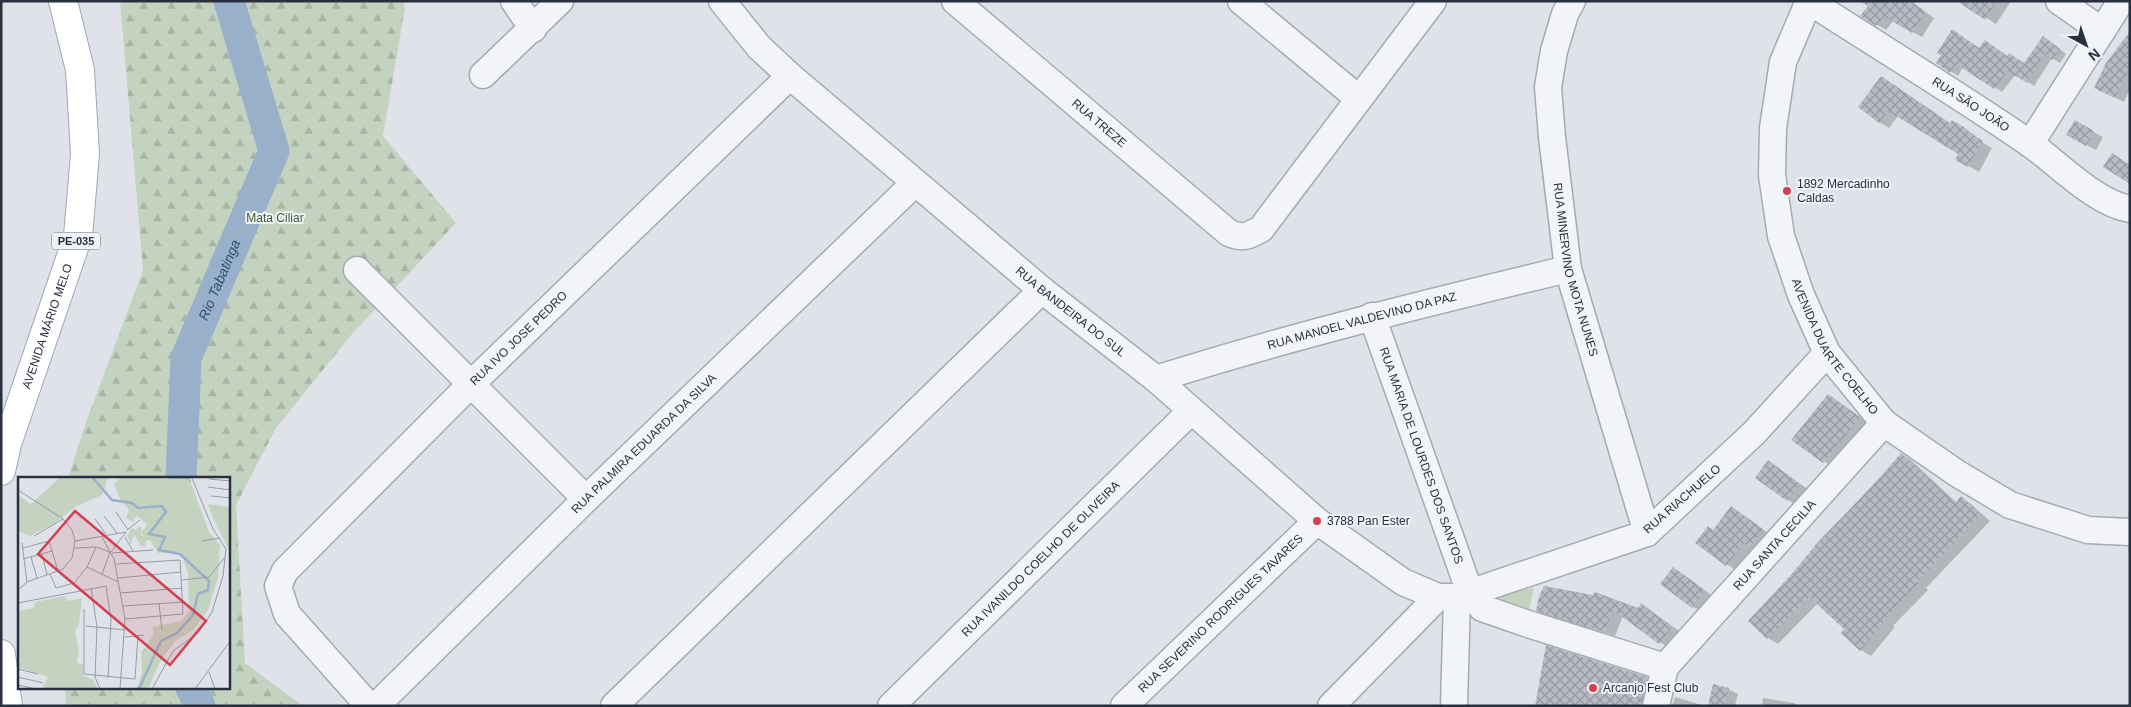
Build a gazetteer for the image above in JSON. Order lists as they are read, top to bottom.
{
  "streets": {
    "main road": ["PE-035", "AVENIDA MÁRIO MELO"],
    "street": [
      "RUA SÃO JOÃO",
      "RUA TREZE",
      "RUA MINERVINO MOTA NUNES",
      "RUA BANDEIRA DO SUL",
      "RUA MANOEL VALDEVINO DA PAZ",
      "RUA IVO JOSE PEDRO",
      "AVENIDA DUARTE COELHO",
      "RUA PALMIRA EDUARDA DA SILVA",
      "RUA MARIA DE LOURDES DOS SANTOS",
      "RUA RIACHUELO",
      "RUA SANTA CECILIA",
      "RUA IVANILDO COELHO DE OLIVEIRA",
      "RUA SEVERINO RODRIGUES TAVARES"
    ]
  },
  "crossings": [
    ["RUA SÃO JOÃO", "AVENIDA DUARTE COELHO"],
    ["RUA MINERVINO MOTA NUNES", "RUA MANOEL VALDEVINO DA PAZ"],
    ["RUA MINERVINO MOTA NUNES", "RUA RIACHUELO"],
    ["RUA BANDEIRA DO SUL", "RUA MANOEL VALDEVINO DA PAZ"],
    ["RUA BANDEIRA DO SUL", "RUA IVO JOSE PEDRO"],
    ["RUA BANDEIRA DO SUL", "RUA PALMIRA EDUARDA DA SILVA"],
    ["RUA BANDEIRA DO SUL", "RUA MARIA DE LOURDES DOS SANTOS"],
    ["RUA BANDEIRA DO SUL", "RUA RIACHUELO"],
    ["RUA BANDEIRA DO SUL", "RUA IVANILDO COELHO DE OLIVEIRA"],
    ["RUA BANDEIRA DO SUL", "RUA SEVERINO RODRIGUES TAVARES"],
    ["RUA MANOEL VALDEVINO DA PAZ", "RUA MARIA DE LOURDES DOS SANTOS"],
    ["AVENIDA DUARTE COELHO", "RUA RIACHUELO"],
    ["AVENIDA DUARTE COELHO", "RUA SANTA CECILIA"],
    ["RUA MARIA DE LOURDES DOS SANTOS", "RUA RIACHUELO"]
  ],
  "water": ["Rio Tabatinga"],
  "parks": ["Mata Ciliar"],
  "places": ["1892 Mercadinho Caldas", "3788 Pan Ester", "Arcanjo Fest Club"],
  "north": "bottom right"
}
